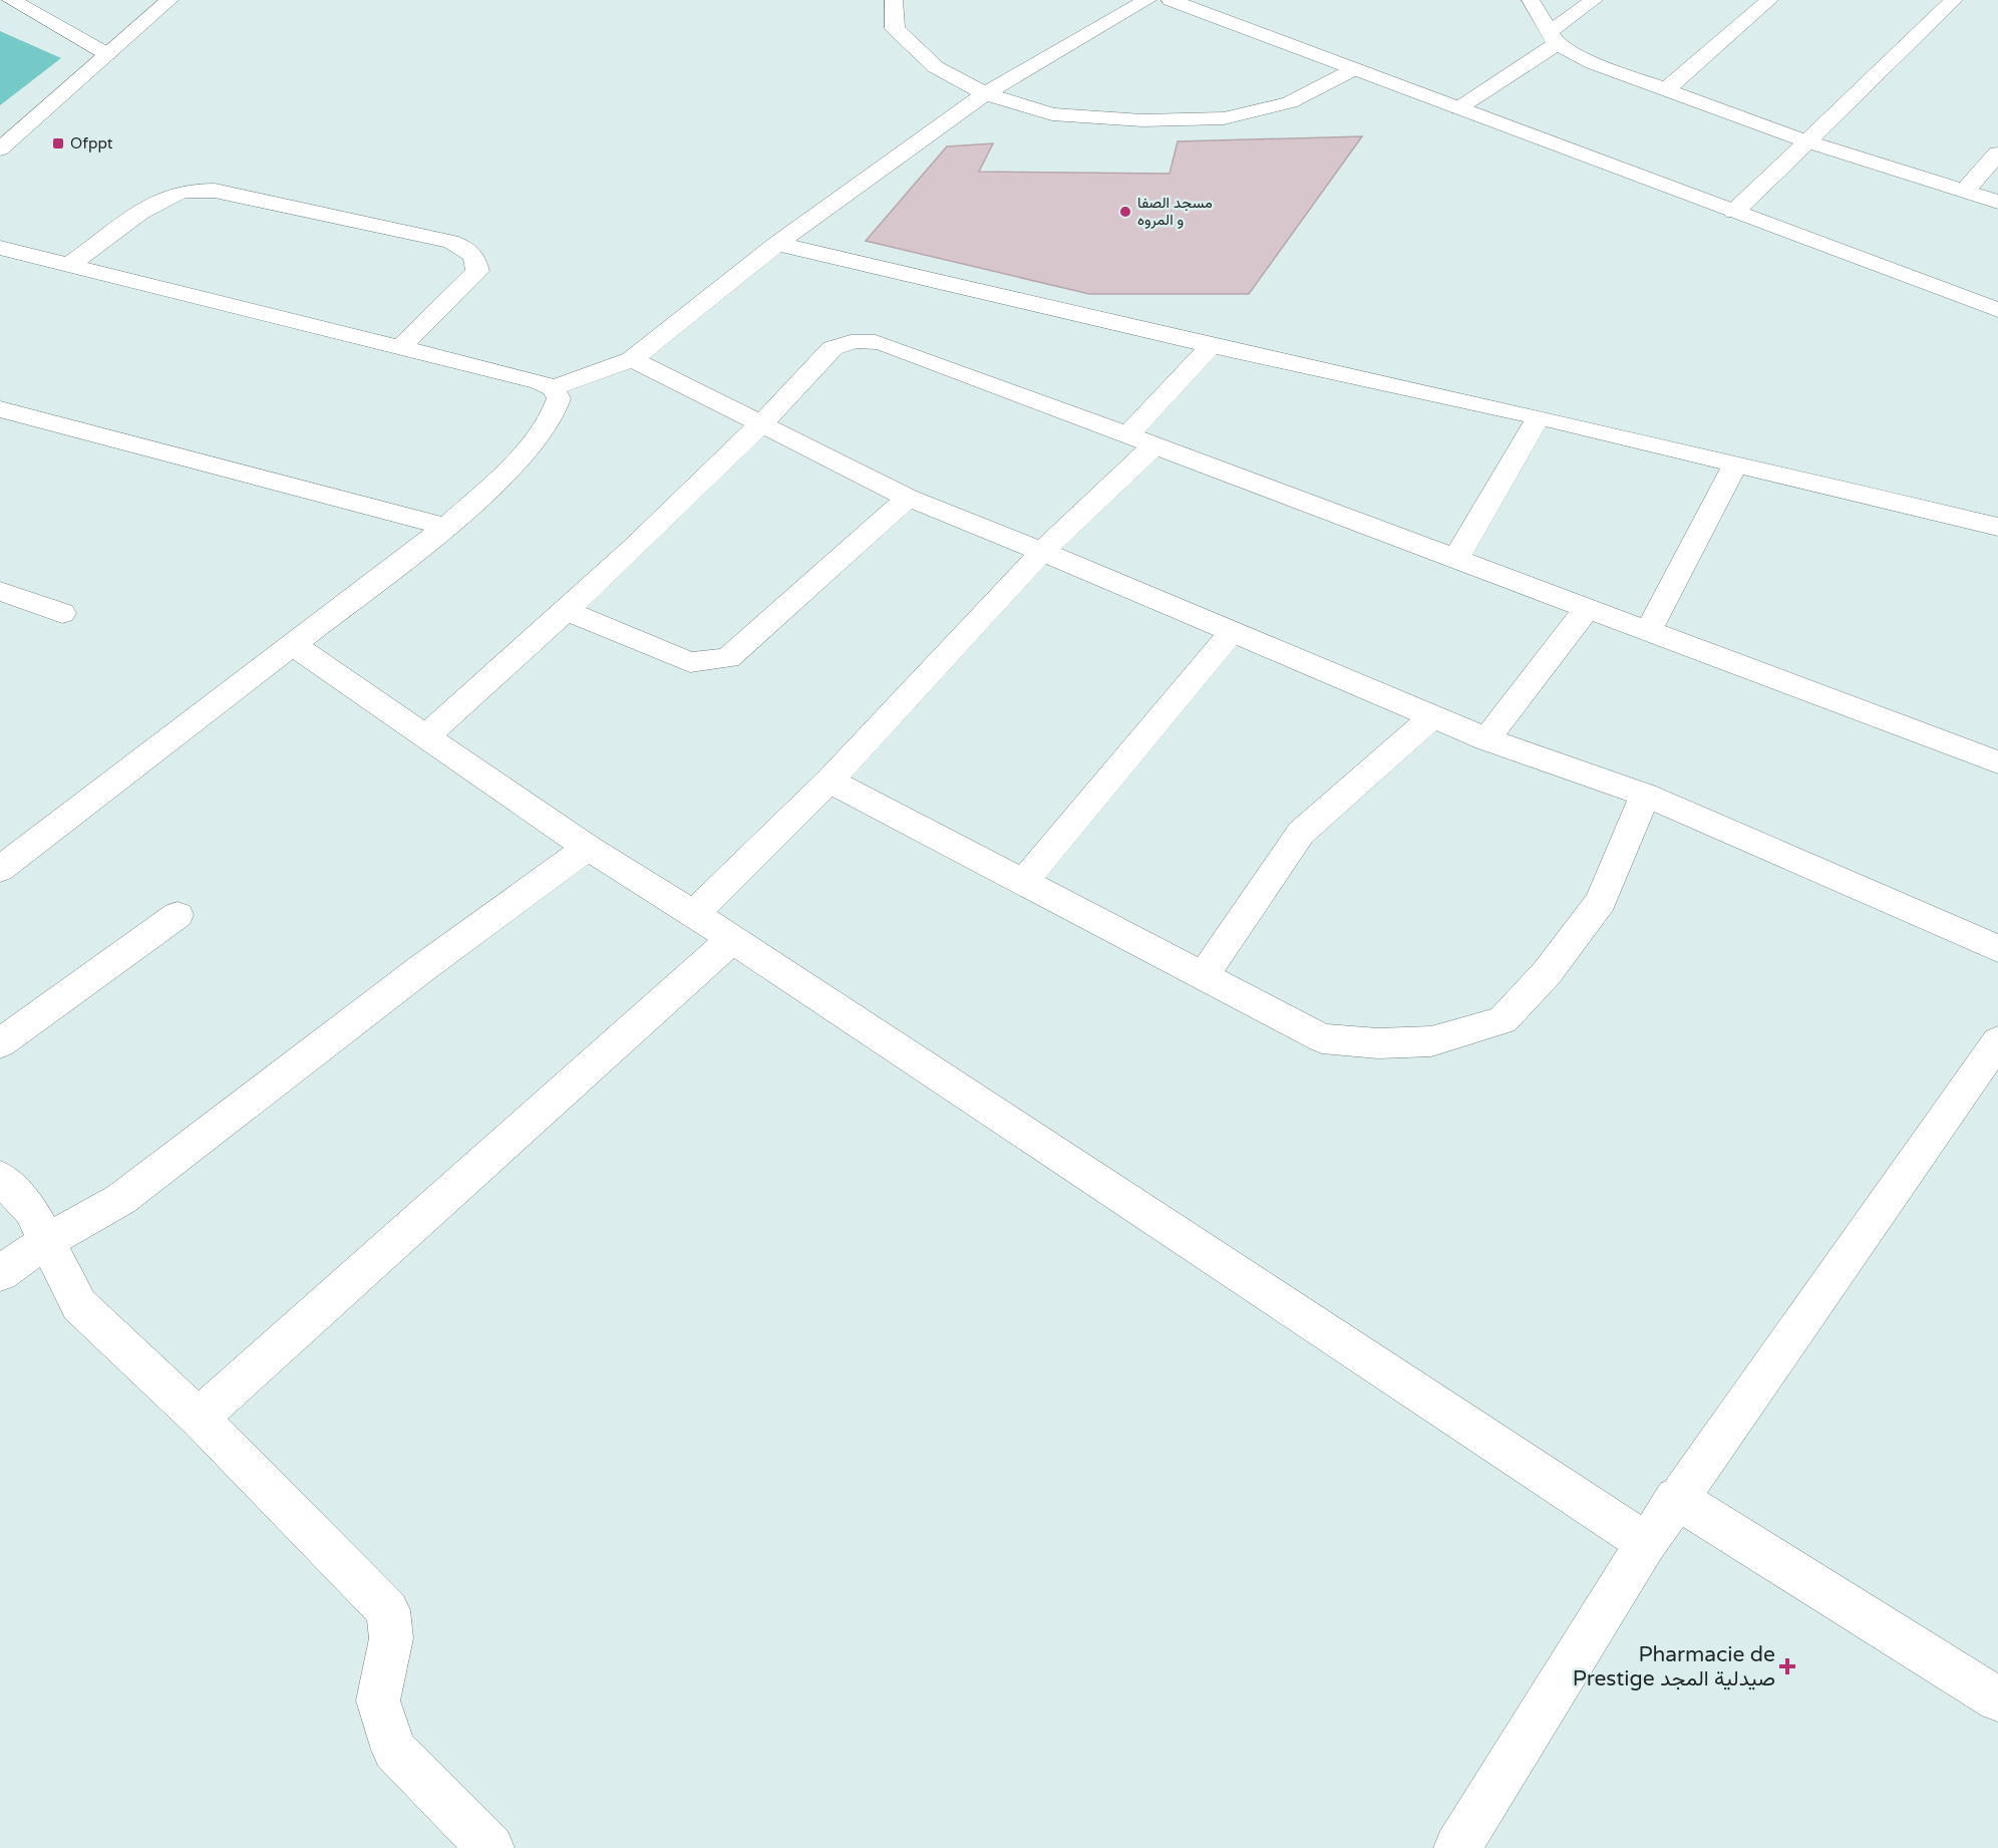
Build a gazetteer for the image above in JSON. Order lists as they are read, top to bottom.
{
  "places": {
    "transit": ["Ofppt"],
    "other": ["مسجد الصفا و المروه"],
    "health": ["Pharmacie de Prestige صيدلية المجد"]
  }
}
